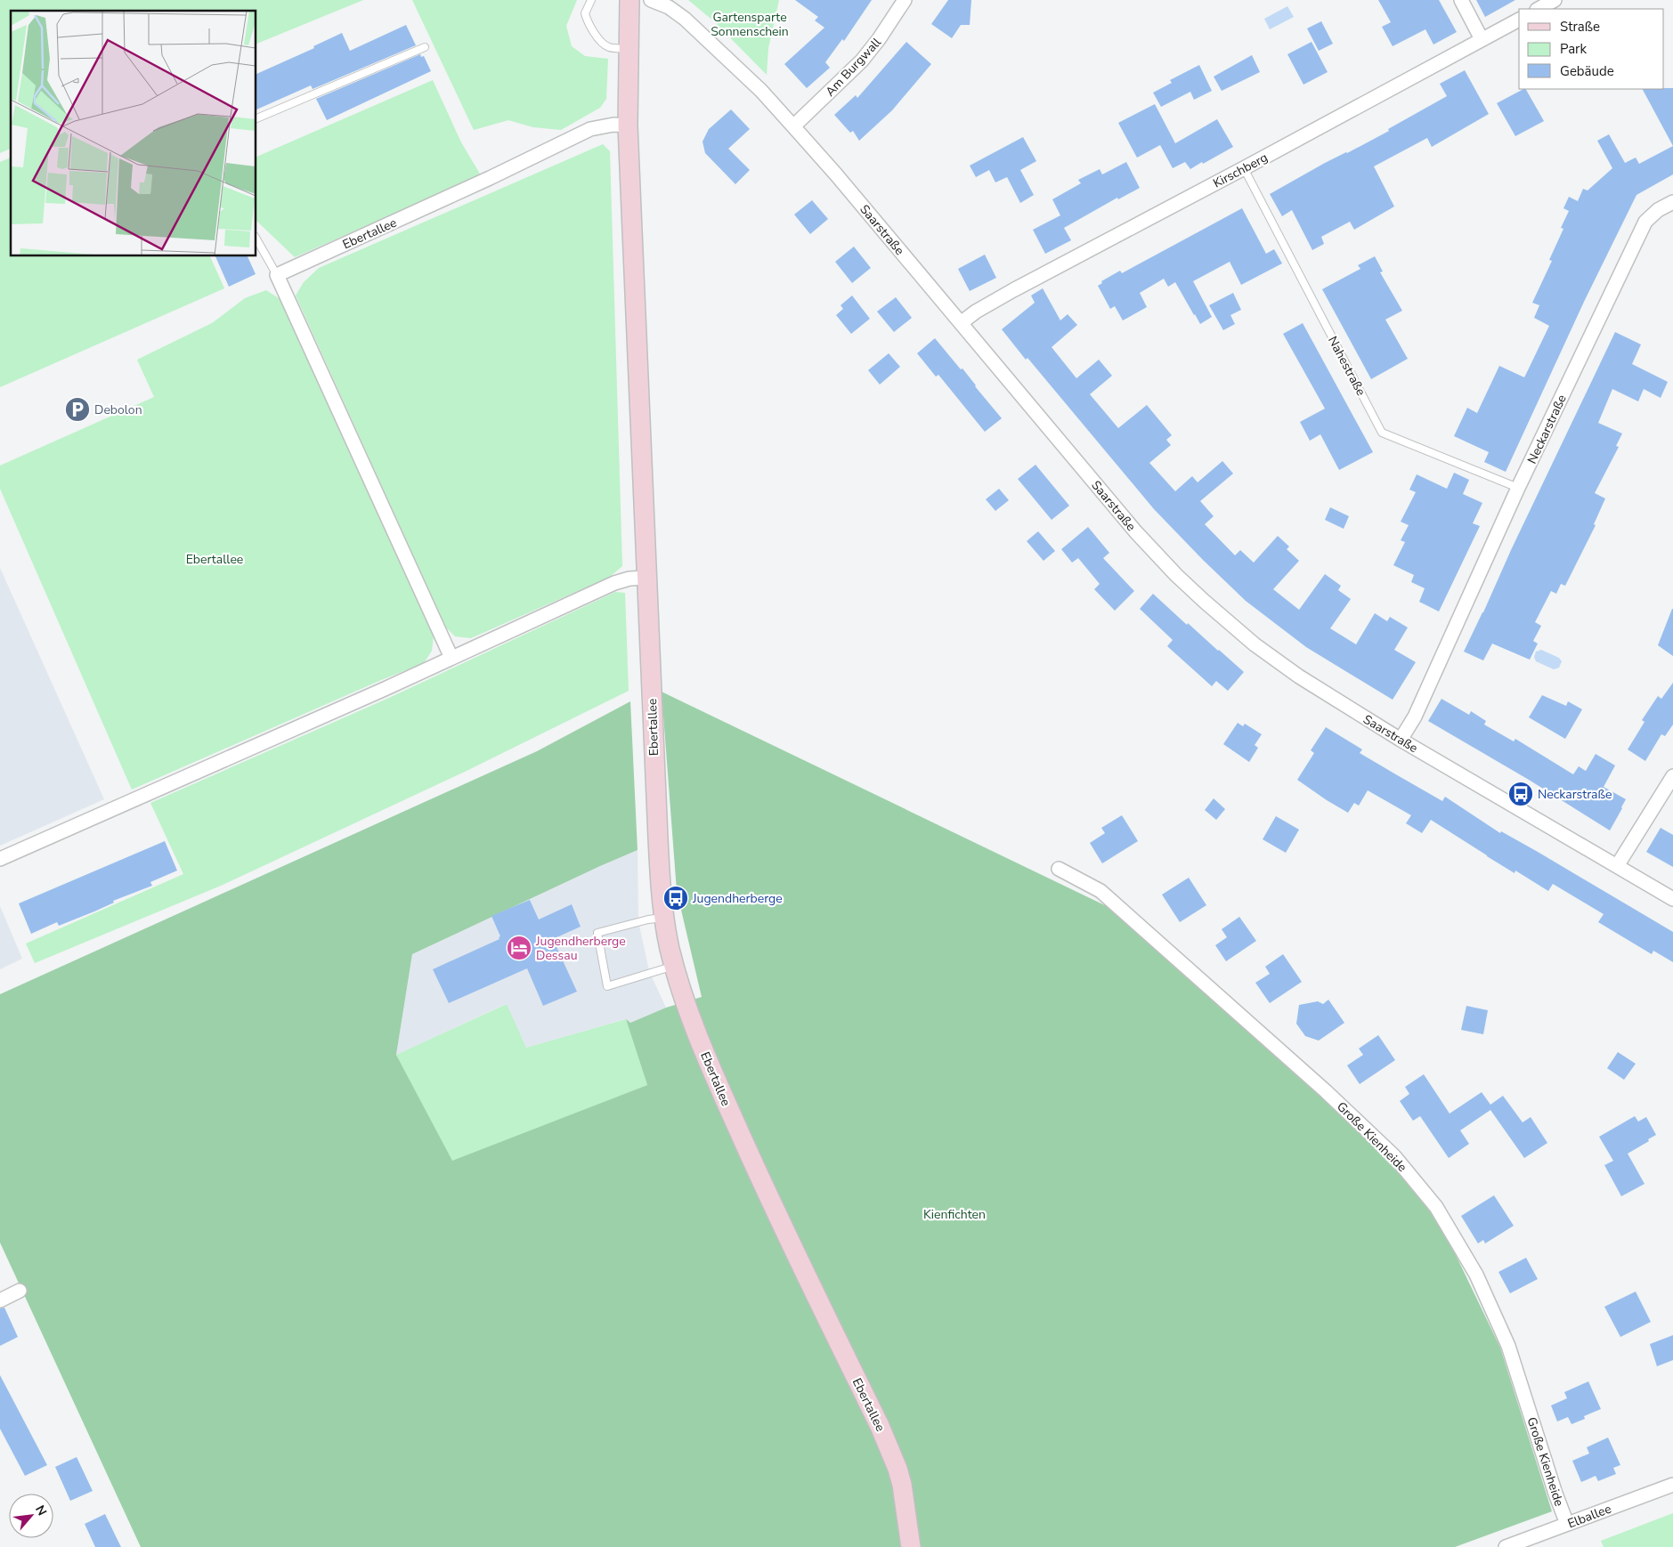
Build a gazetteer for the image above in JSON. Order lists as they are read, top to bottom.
{
  "streets": {
    "street": [
      "Am Burgwall",
      "Kirschberg",
      "Saarstraße",
      "Ebertallee",
      "Neckarstraße",
      "Große Kienheide",
      "Elballee"
    ],
    "lane": ["Nahestraße"]
  },
  "crossings": [
    ["Am Burgwall", "Saarstraße"],
    ["Kirschberg", "Saarstraße"],
    ["Kirschberg", "Nahestraße"],
    ["Saarstraße", "Neckarstraße"],
    ["Nahestraße", "Neckarstraße"],
    ["Große Kienheide", "Elballee"]
  ],
  "parks": ["Gartensparte Sonnenschein", "Ebertallee", "Kienfichten"],
  "places": {
    "parking": ["Debolon"],
    "bus stop": ["Neckarstraße", "Jugendherberge"],
    "hotel": ["Jugendherberge Dessau"]
  },
  "legend": ["Straße", "Park", "Gebäude"],
  "north": "top right"
}
